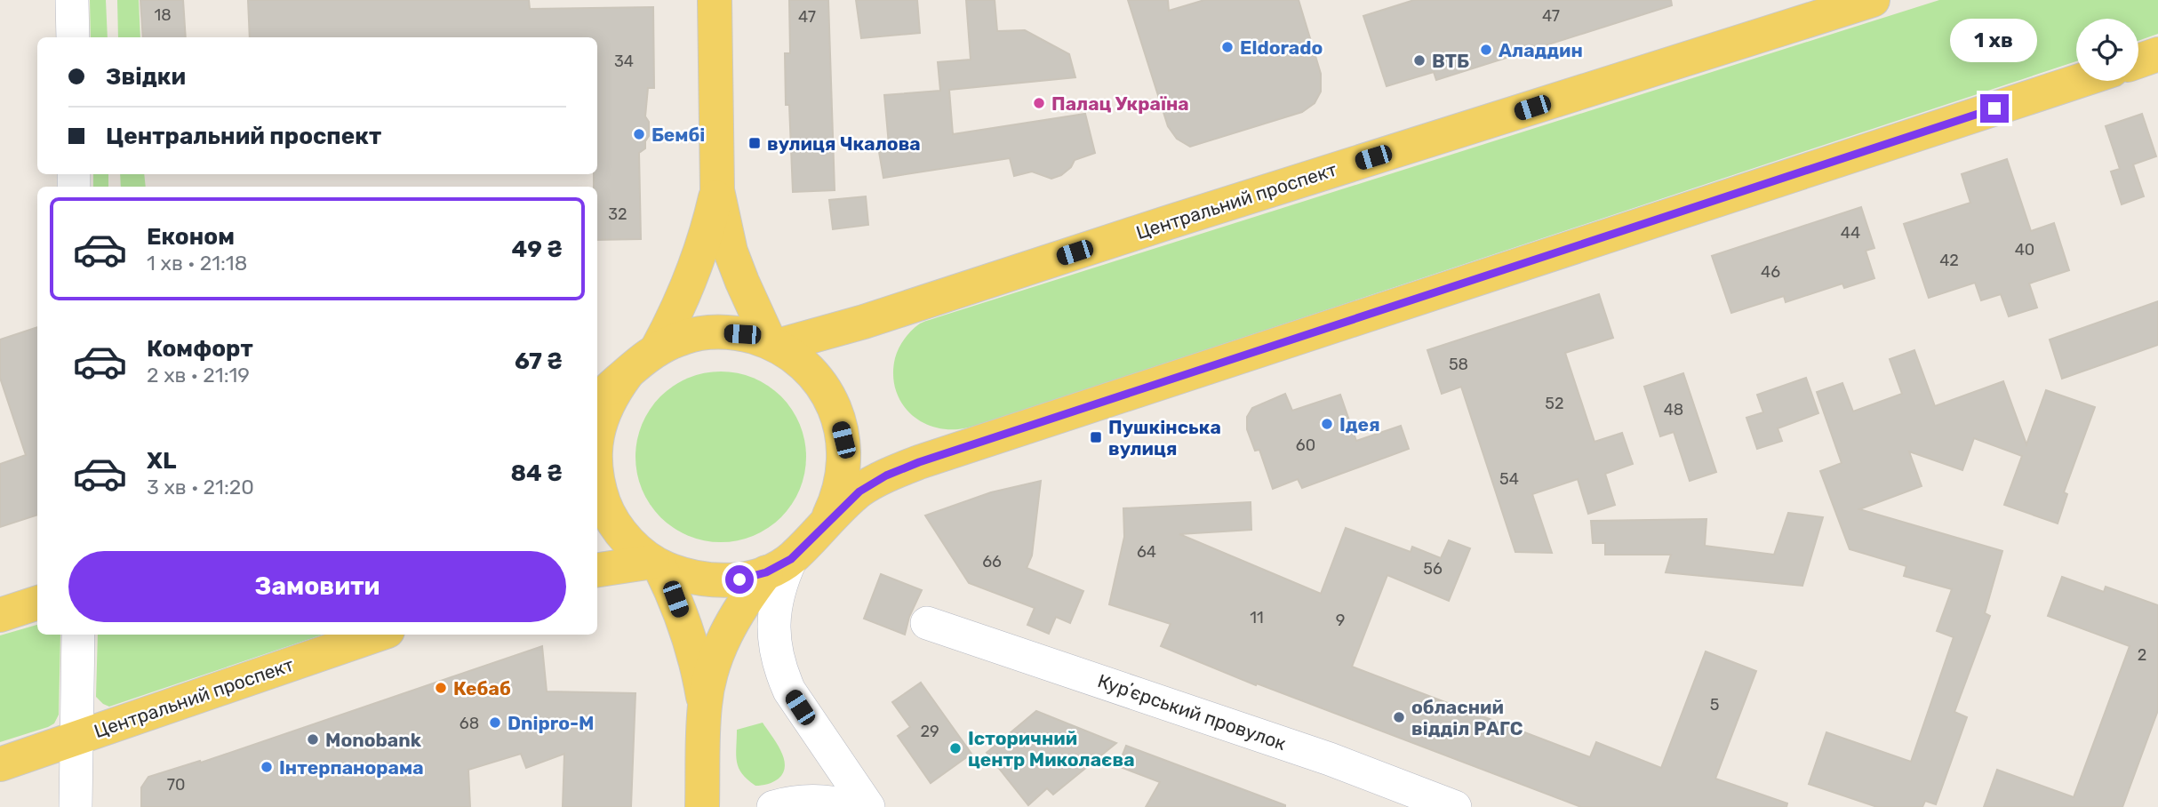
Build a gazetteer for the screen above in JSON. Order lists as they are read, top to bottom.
{
  "streets": {
    "main road": ["Центральний проспект"],
    "street": ["Курʼєрський провулок"]
  },
  "places": {
    "other": [
      "Eldorado",
      "Аладдин",
      "ВТБ",
      "Палац Україна",
      "Бембі",
      "Ідея",
      "Кебаб",
      "обласний відділ РАГС",
      "Dnipro-M",
      "Monobank",
      "Історичний центр Миколаєва",
      "Інтерпанорама"
    ],
    "transit": ["вулиця Чкалова", "Пушкінська вулиця"]
  },
  "house_numbers": [
    "18",
    "47",
    "47",
    "34",
    "32",
    "44",
    "40",
    "42",
    "46",
    "58",
    "52",
    "48",
    "60",
    "54",
    "64",
    "66",
    "56",
    "11",
    "9",
    "2",
    "5",
    "68",
    "29",
    "70"
  ],
  "page": {
    "bubble": "1 хв",
    "banner": ["Звідки", "Центральний проспект"],
    "list": [
      {
        "name": "Економ",
        "note": "1 хв · 21:18",
        "value": "49 ₴"
      },
      {
        "name": "Комфорт",
        "note": "2 хв · 21:19",
        "value": "67 ₴"
      },
      {
        "name": "XL",
        "note": "3 хв · 21:20",
        "value": "84 ₴"
      }
    ],
    "buttons": "Замовити"
  }
}
